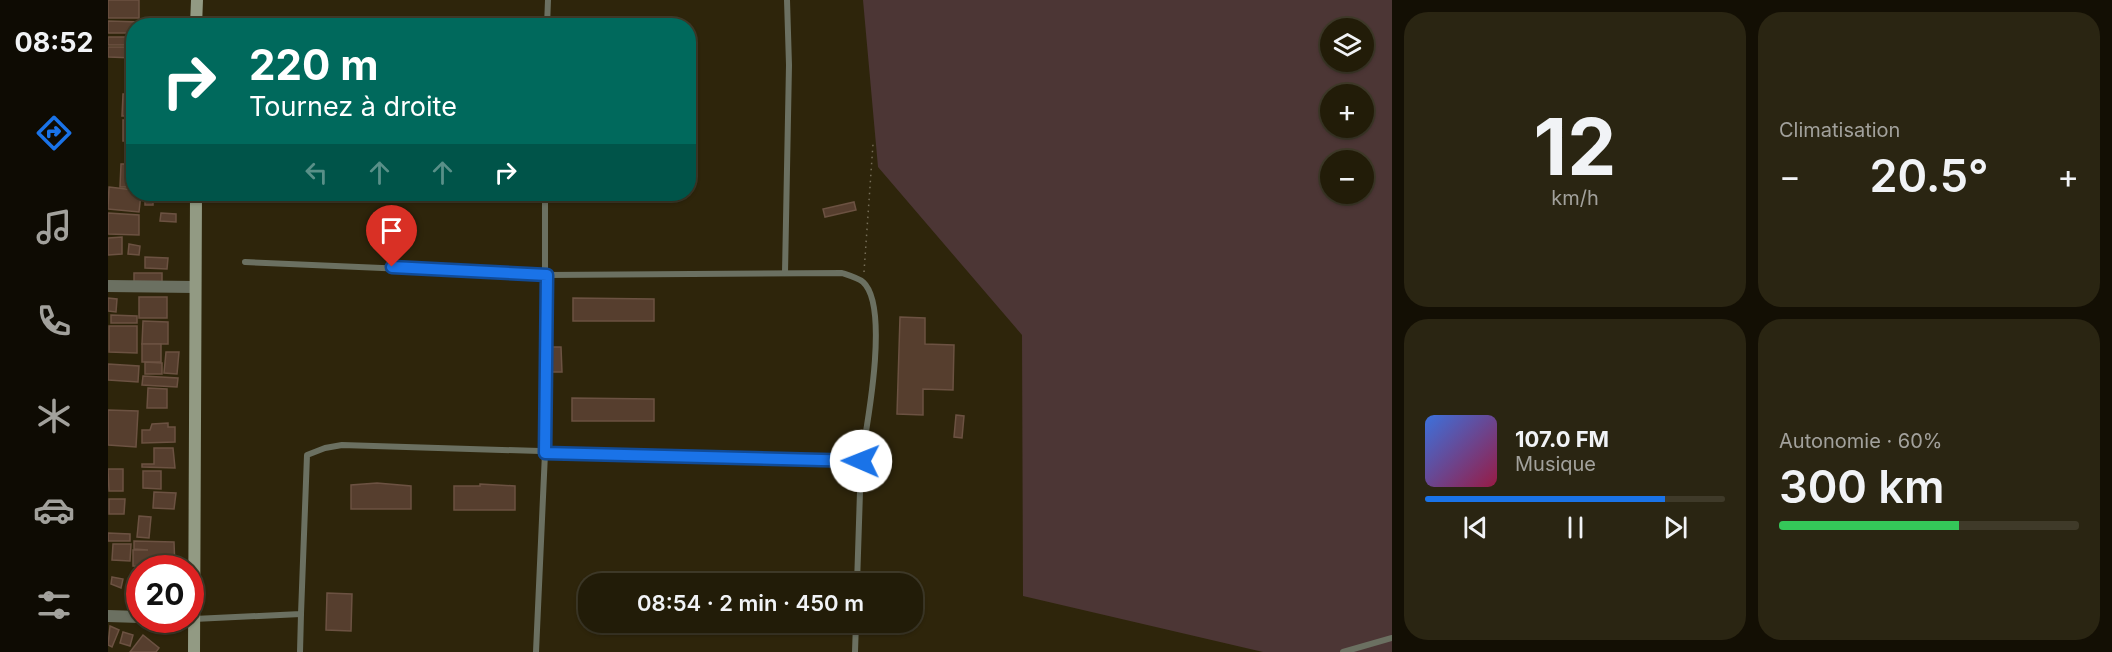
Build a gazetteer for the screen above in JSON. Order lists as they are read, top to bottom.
{
  "page": {
    "tabs": "08:52",
    "tile": [
      ["12", "km/h"],
      "Climatisation",
      ["Autonomie · 60%", "300 km"]
    ],
    "map_buttons": ["+", "−"],
    "turn": ["220 m", "Tournez à droite"],
    "heat": ["−", "20.5°", "+"],
    "song": ["107.0 FM", "Musique"],
    "limit": "20",
    "trip": "08:54 · 2 min · 450 m"
  }
}
